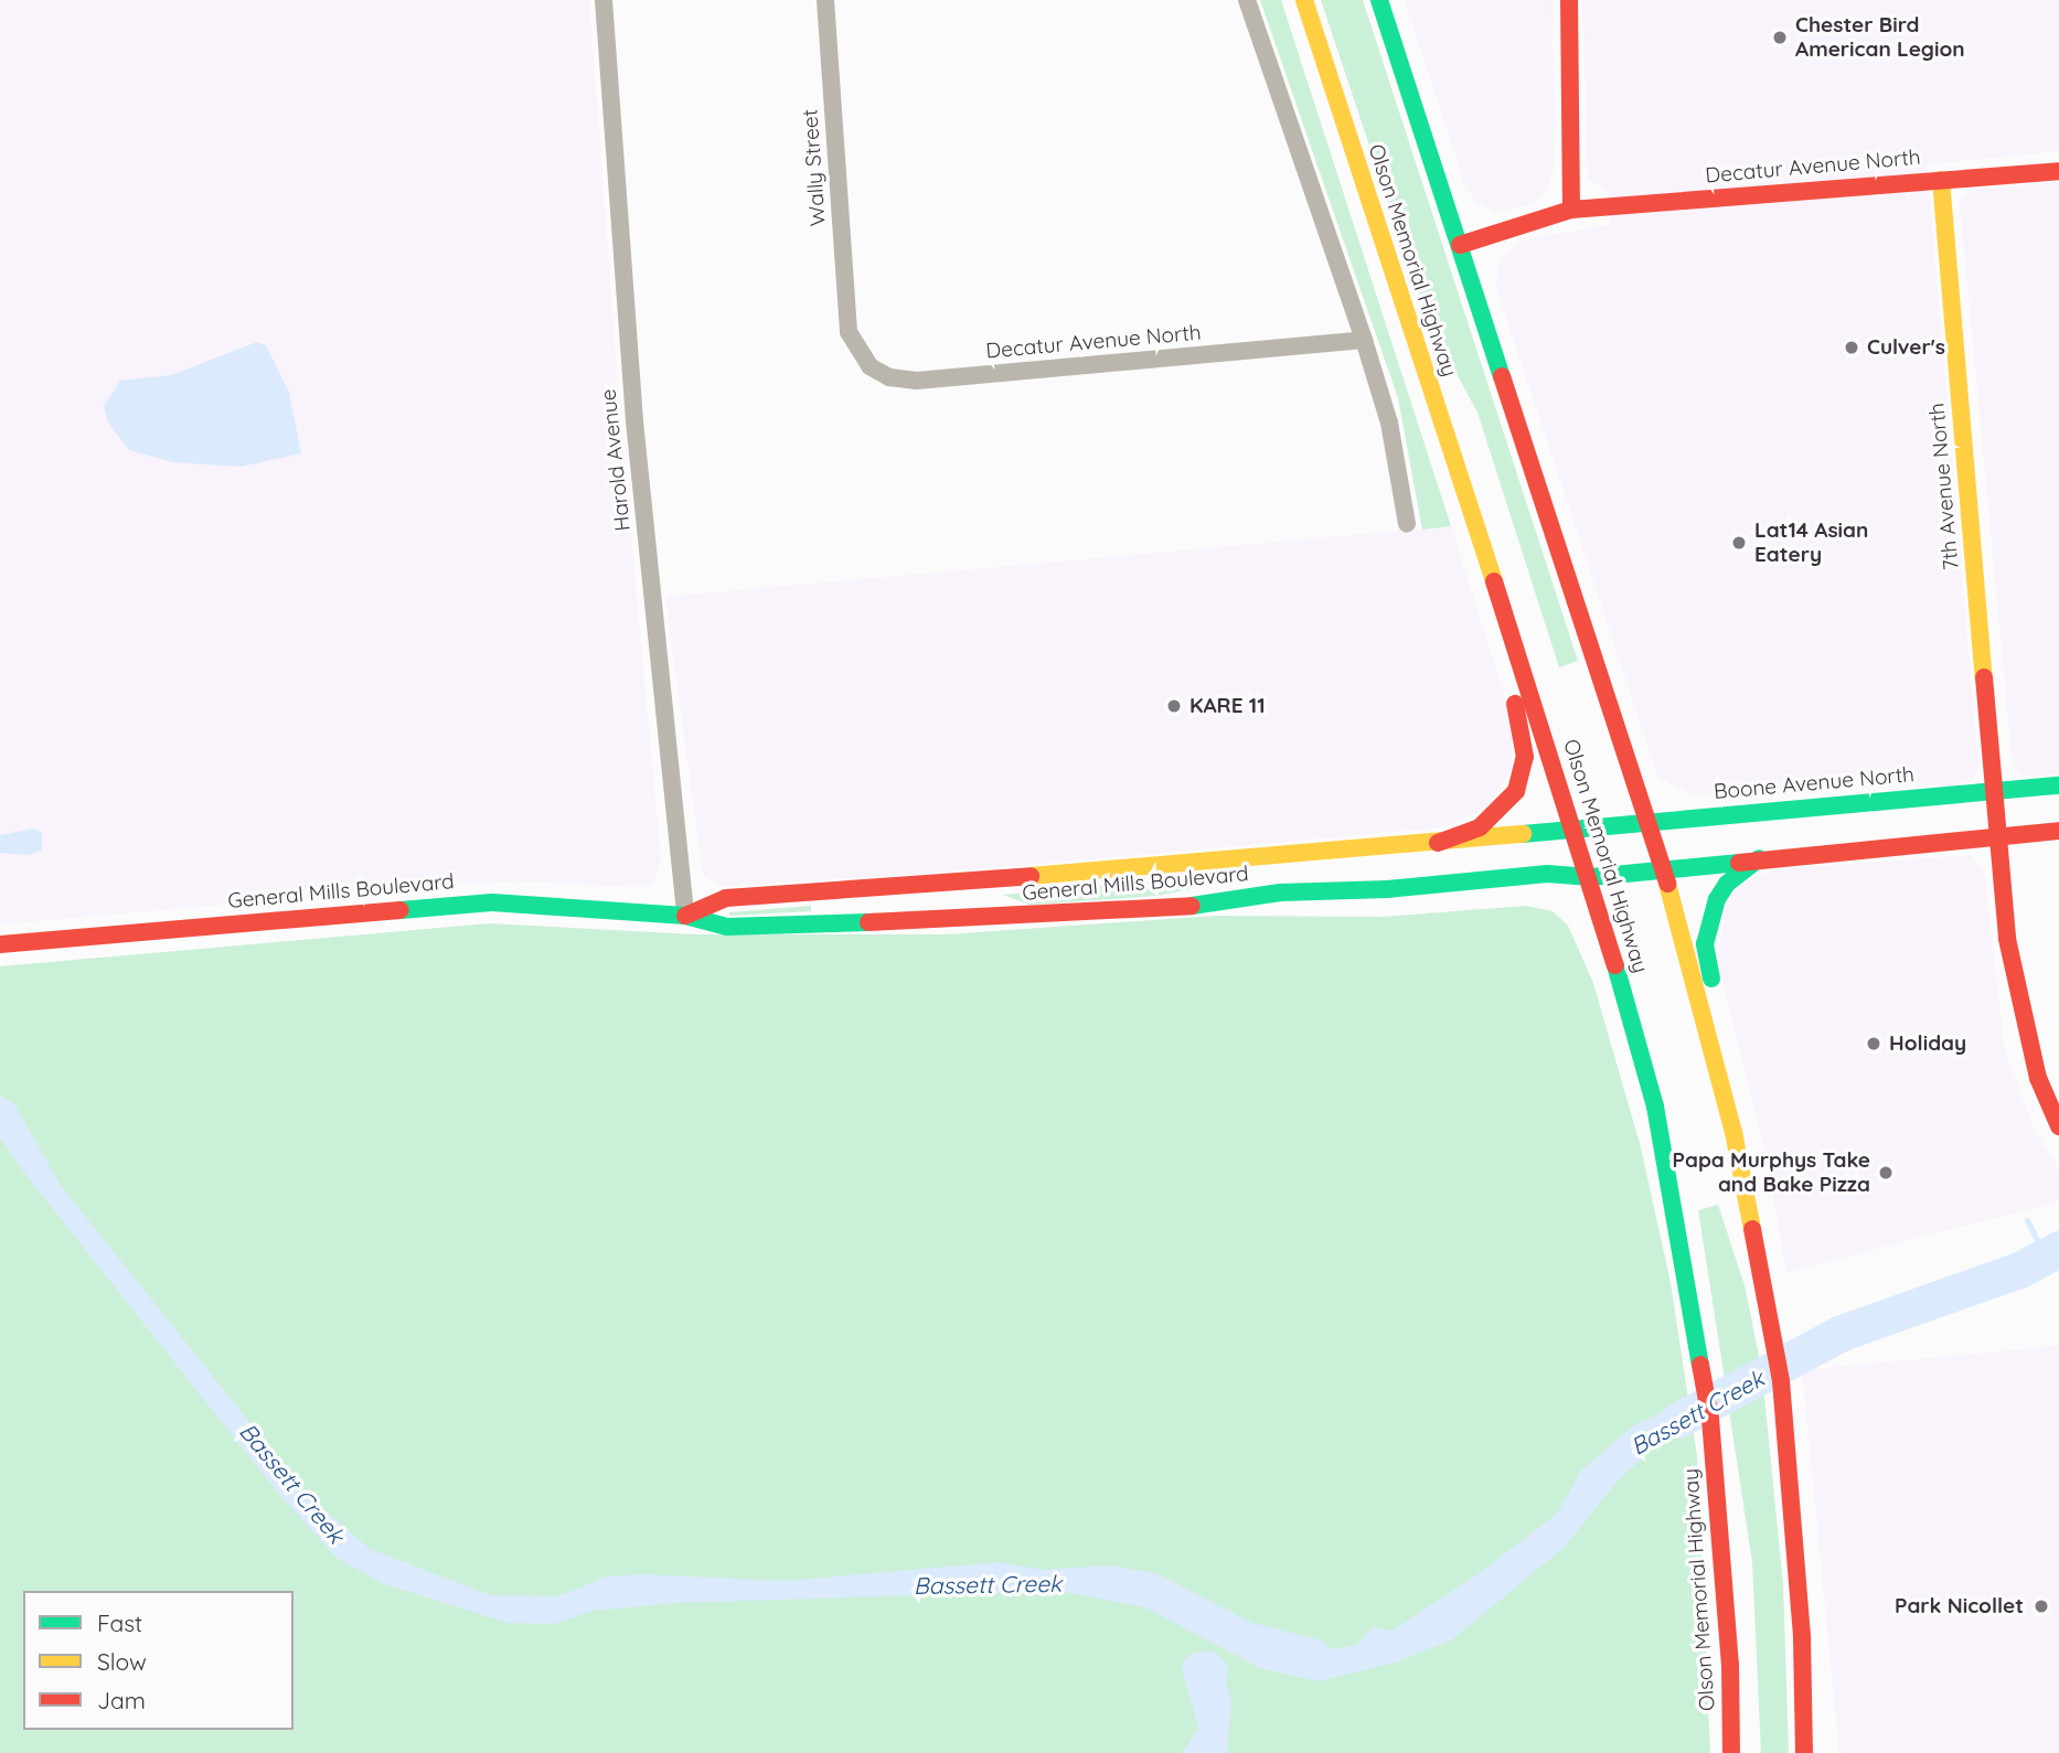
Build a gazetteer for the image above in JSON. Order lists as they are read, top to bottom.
{
  "streets": {
    "main road": [
      "Decatur Avenue North",
      "Olson Memorial Highway",
      "7th Avenue North",
      "Boone Avenue North",
      "General Mills Boulevard"
    ],
    "street": ["Wally Street", "Harold Avenue"]
  },
  "crossings": [
    ["Decatur Avenue North", "Wally Street"],
    ["Decatur Avenue North", "7th Avenue North"],
    ["Olson Memorial Highway", "Boone Avenue North"],
    ["Olson Memorial Highway", "General Mills Boulevard"],
    ["Harold Avenue", "General Mills Boulevard"],
    ["7th Avenue North", "Boone Avenue North"],
    ["Boone Avenue North", "General Mills Boulevard"]
  ],
  "water": ["Bassett Creek"],
  "places": [
    "Chester Bird American Legion",
    "Culver's",
    "Lat14 Asian Eatery",
    "KARE 11",
    "Holiday",
    "Papa Murphys Take and Bake Pizza",
    "Park Nicollet"
  ],
  "legend": ["Fast", "Slow", "Jam"]
}
